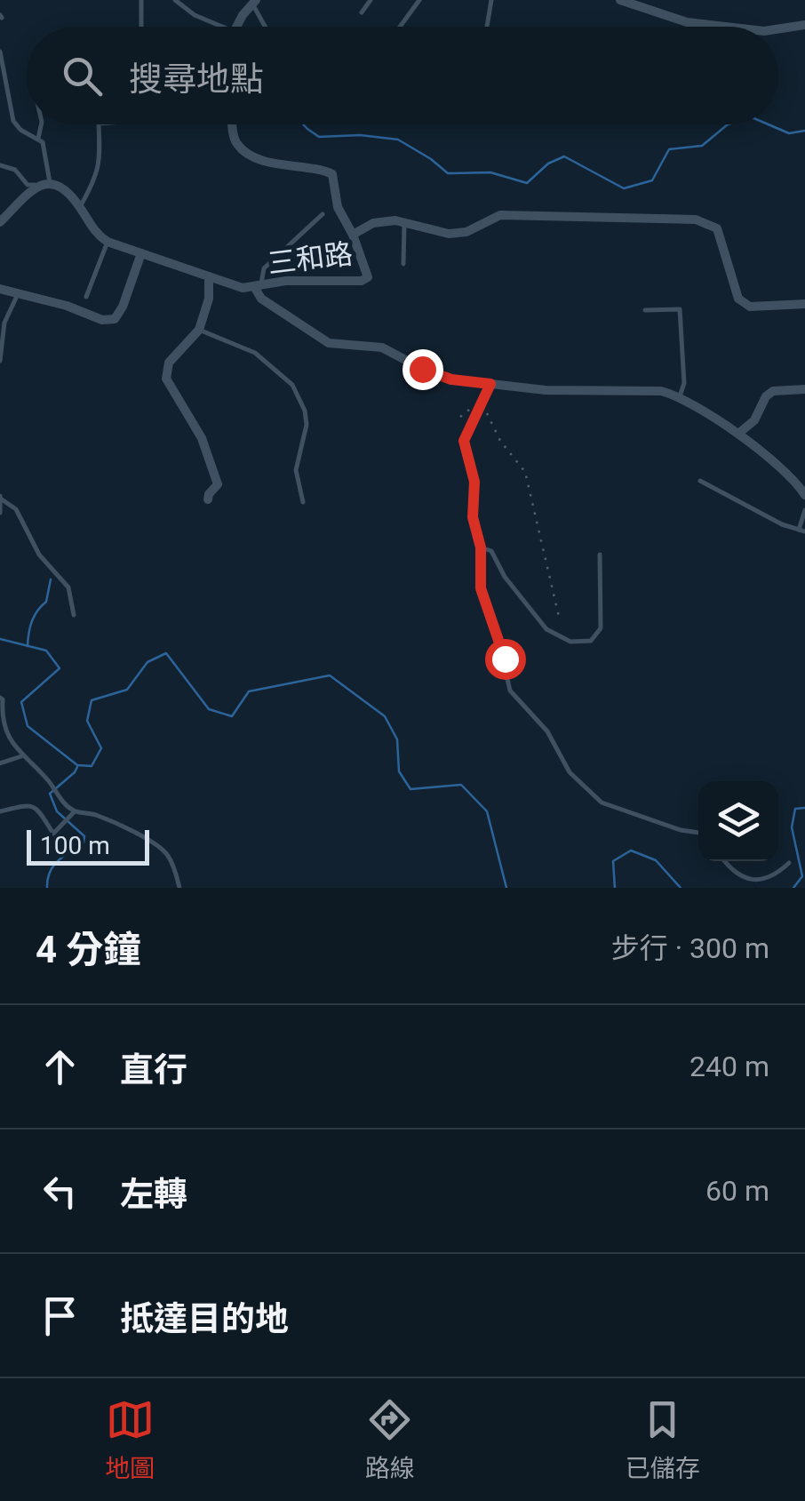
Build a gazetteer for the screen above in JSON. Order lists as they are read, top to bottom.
{
  "streets": {
    "street": ["三和路"]
  },
  "scale_bar": "100 m",
  "page": {
    "search": "搜尋地點",
    "scale": "100 m",
    "heading": ["4 分鐘", "步行 · 300 m"],
    "list": [
      ["直行", "240 m"],
      ["左轉", "60 m"],
      "抵達目的地"
    ],
    "nav": ["地圖", "路線", "已儲存"]
  }
}
